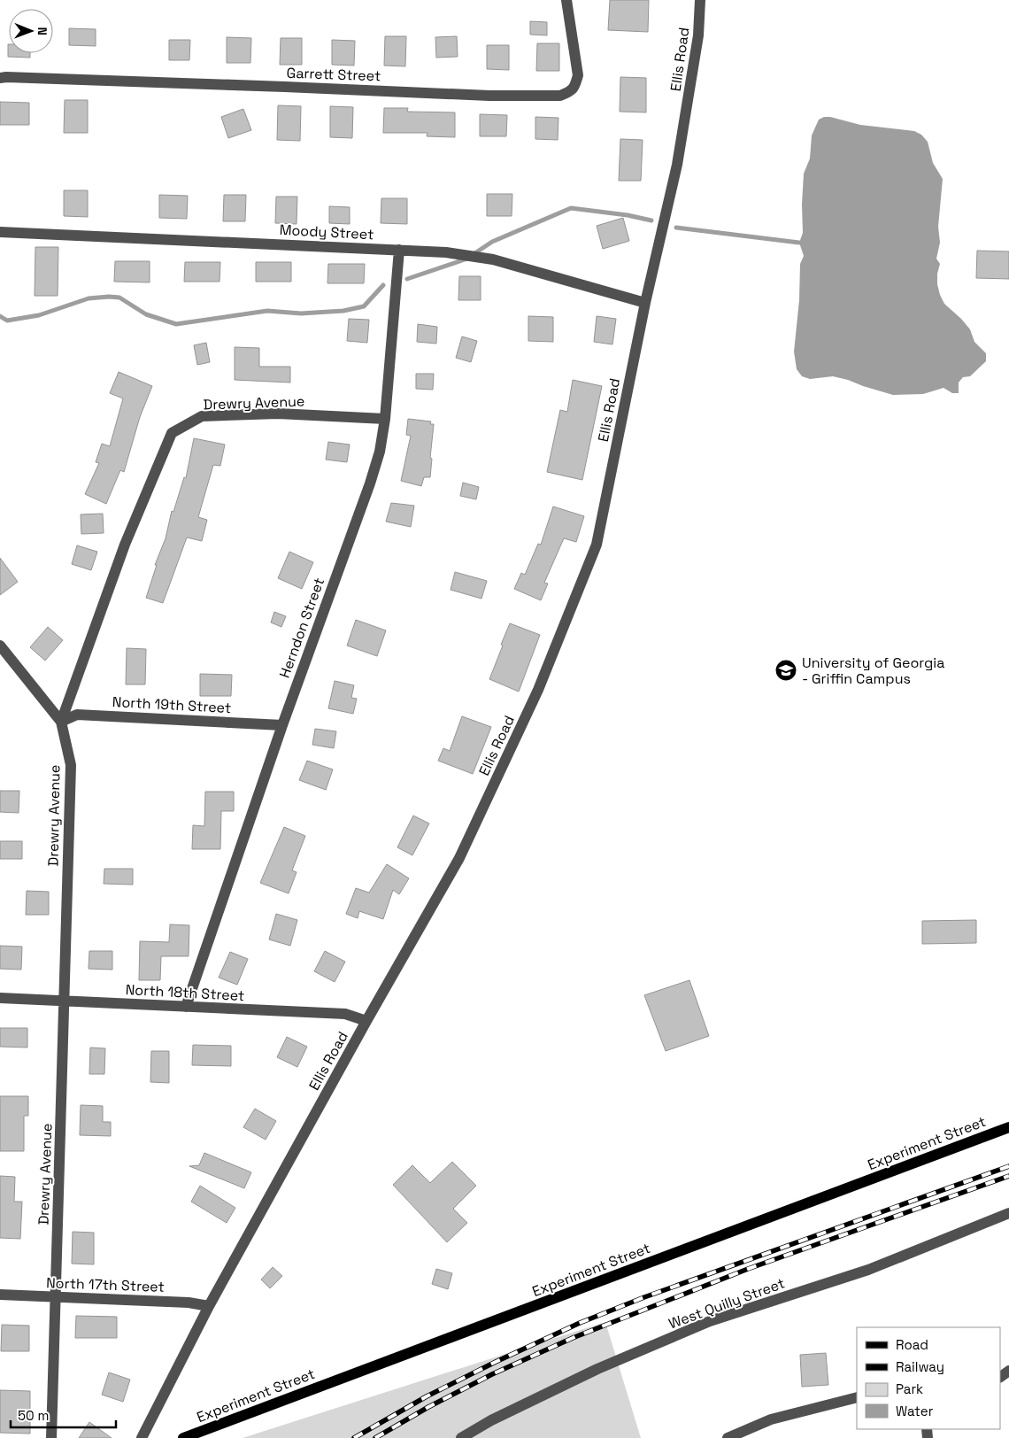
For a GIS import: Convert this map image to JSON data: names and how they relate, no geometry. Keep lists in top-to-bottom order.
{
  "streets": {
    "main road": ["Experiment Street"],
    "street": [
      "Ellis Road",
      "Garrett Street",
      "Moody Street",
      "Drewry Avenue",
      "Herndon Street",
      "North 19th Street",
      "North 18th Street",
      "North 17th Street",
      "West Quilly Street"
    ]
  },
  "crossings": [
    ["Ellis Road", "Moody Street"],
    ["Ellis Road", "North 18th Street"],
    ["Ellis Road", "North 17th Street"],
    ["Moody Street", "Herndon Street"],
    ["Drewry Avenue", "Herndon Street"],
    ["Drewry Avenue", "North 19th Street"],
    ["Drewry Avenue", "North 18th Street"],
    ["Drewry Avenue", "North 17th Street"],
    ["Herndon Street", "North 19th Street"],
    ["Herndon Street", "North 18th Street"]
  ],
  "places": {
    "school or university": ["University of Georgia - Griffin Campus"]
  },
  "legend": [
    "Road",
    "Railway",
    "Park",
    "Water"
  ],
  "scale_bar": "50 m",
  "north": "right"
}
